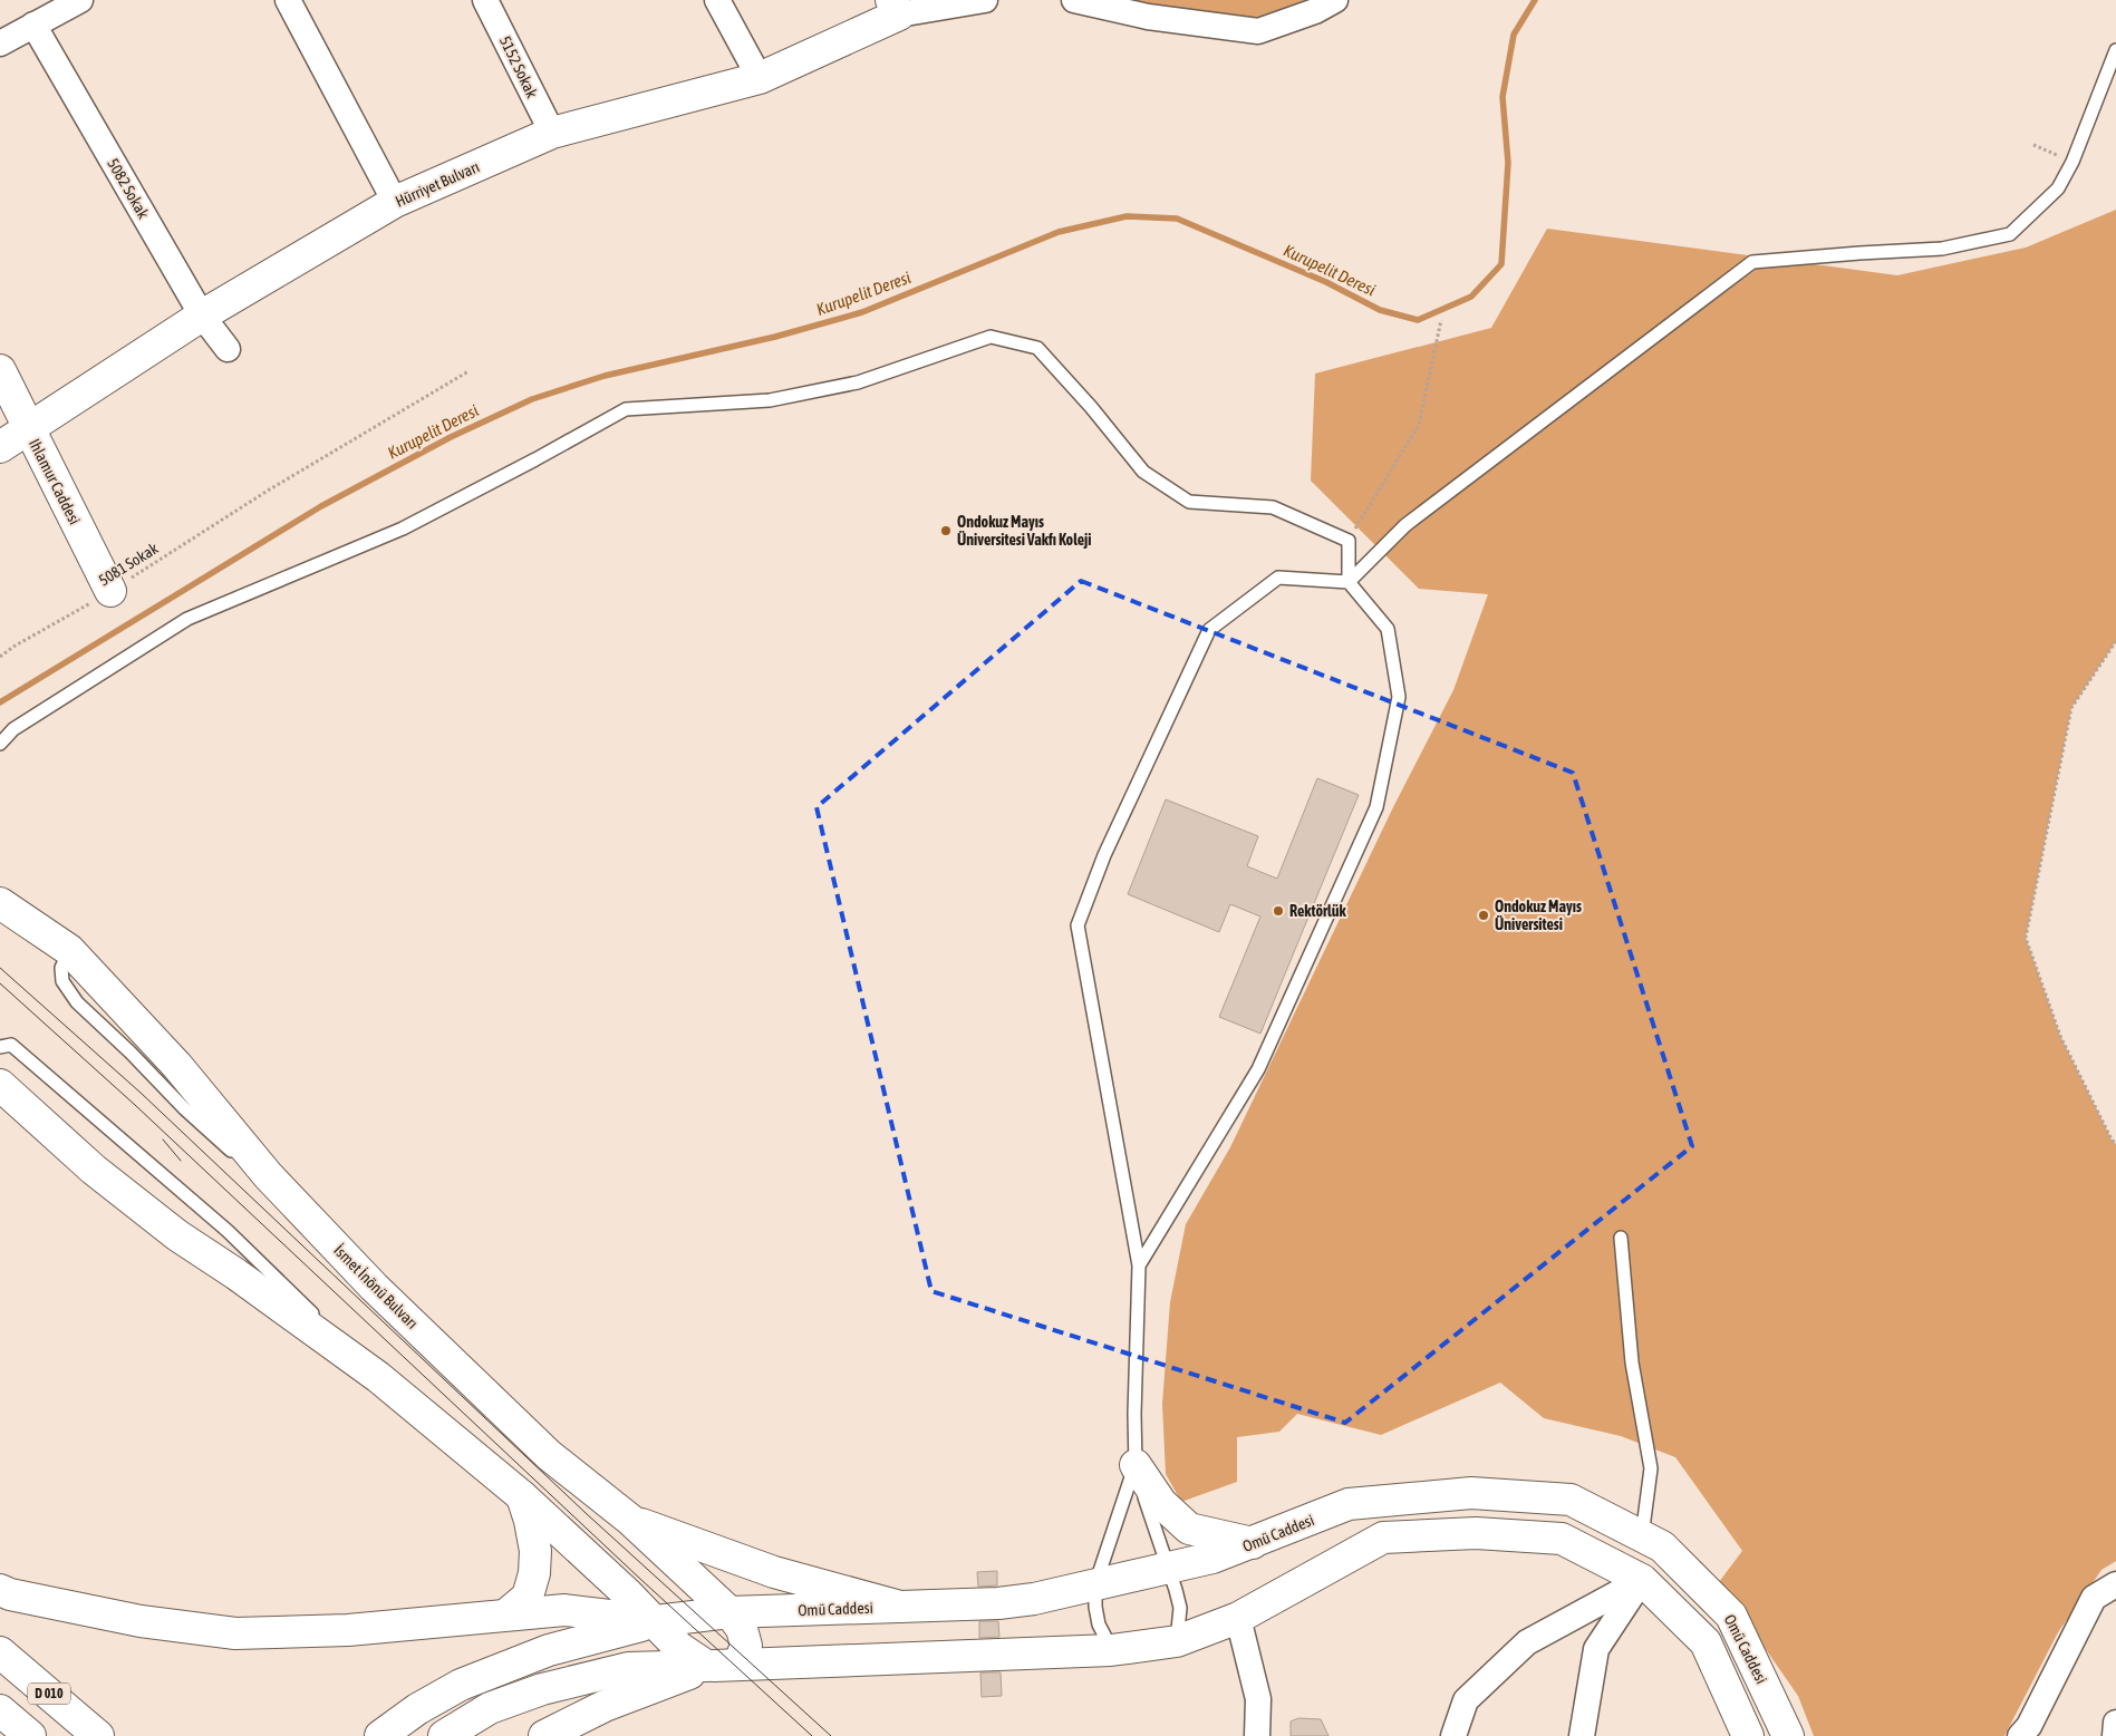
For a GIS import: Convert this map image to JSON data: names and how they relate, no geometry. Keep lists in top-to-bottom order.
{
  "streets": {
    "main road": [
      "Hürriyet Bulvarı",
      "Ihlamur Caddesi",
      "İsmet İnönü Bulvarı",
      "Omü Caddesi",
      "D 010"
    ],
    "street": ["5152 Sokak", "5082 Sokak"],
    "path": ["5081 Sokak"]
  },
  "crossings": [
    ["5152 Sokak", "Hürriyet Bulvarı"],
    ["Hürriyet Bulvarı", "5082 Sokak"],
    ["Hürriyet Bulvarı", "Ihlamur Caddesi"],
    ["Ihlamur Caddesi", "5081 Sokak"],
    ["İsmet İnönü Bulvarı", "Omü Caddesi"]
  ],
  "water": ["Kurupelit Deresi"],
  "places": ["Ondokuz Mayıs Üniversitesi Vakfı Koleji", "Rektörlük", "Ondokuz Mayıs Üniversitesi"]
}
